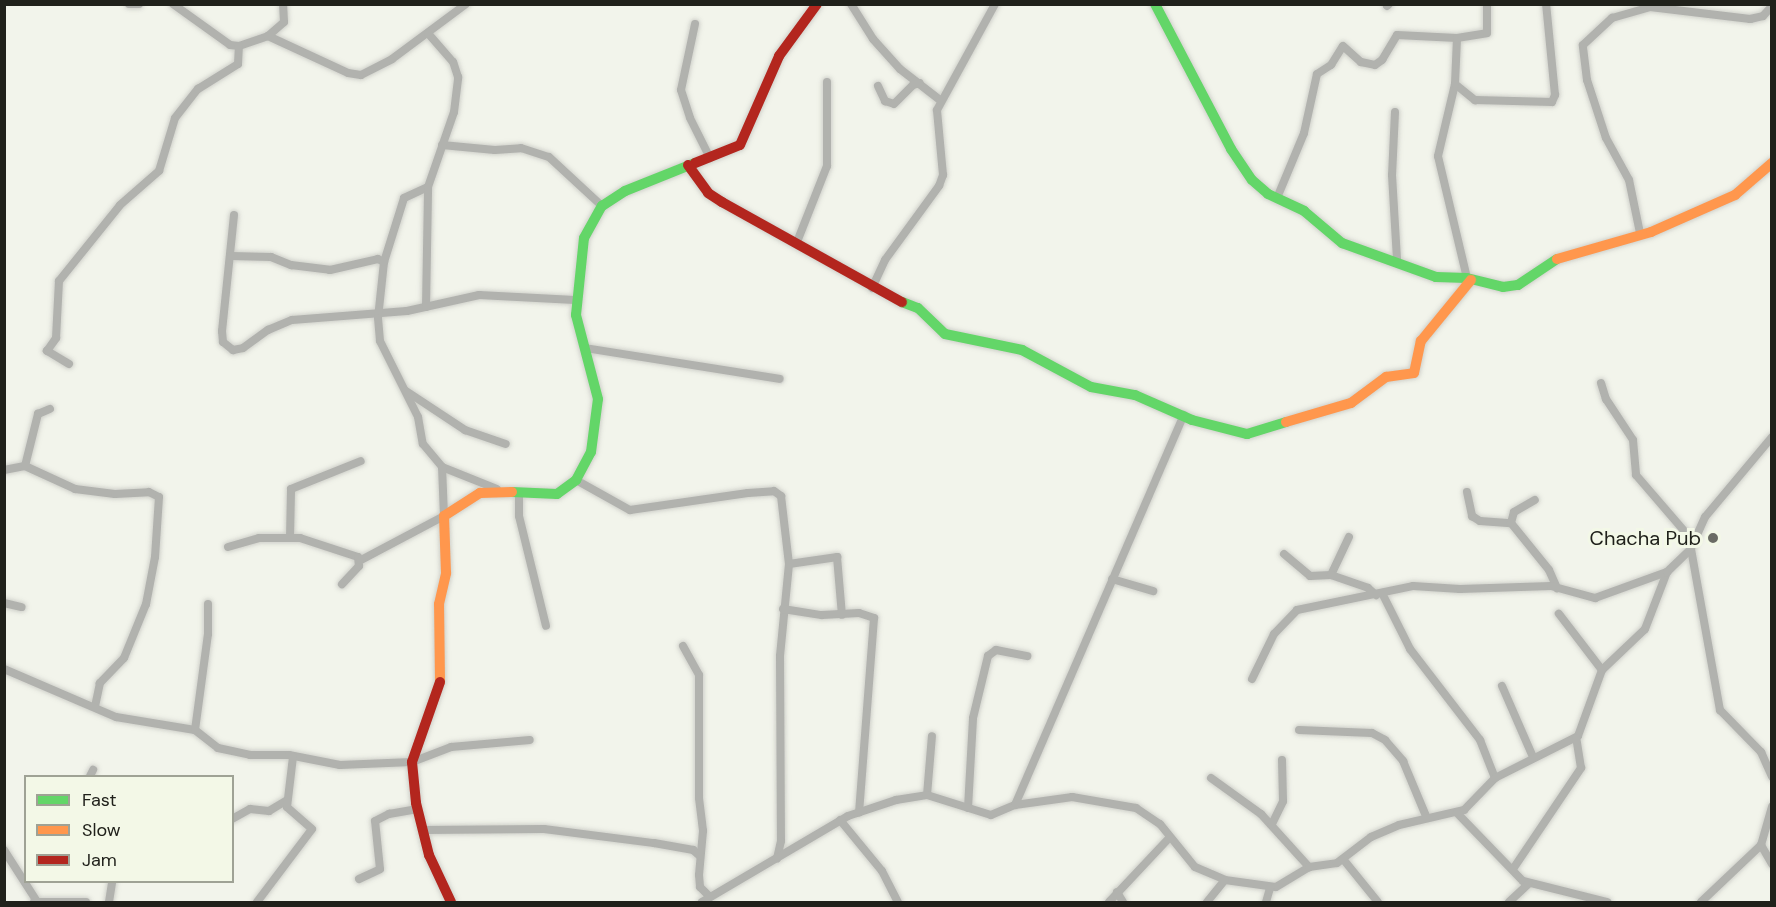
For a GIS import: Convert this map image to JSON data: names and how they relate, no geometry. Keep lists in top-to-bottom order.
{
  "places": ["Chacha Pub"],
  "legend": ["Fast", "Slow", "Jam"]
}
